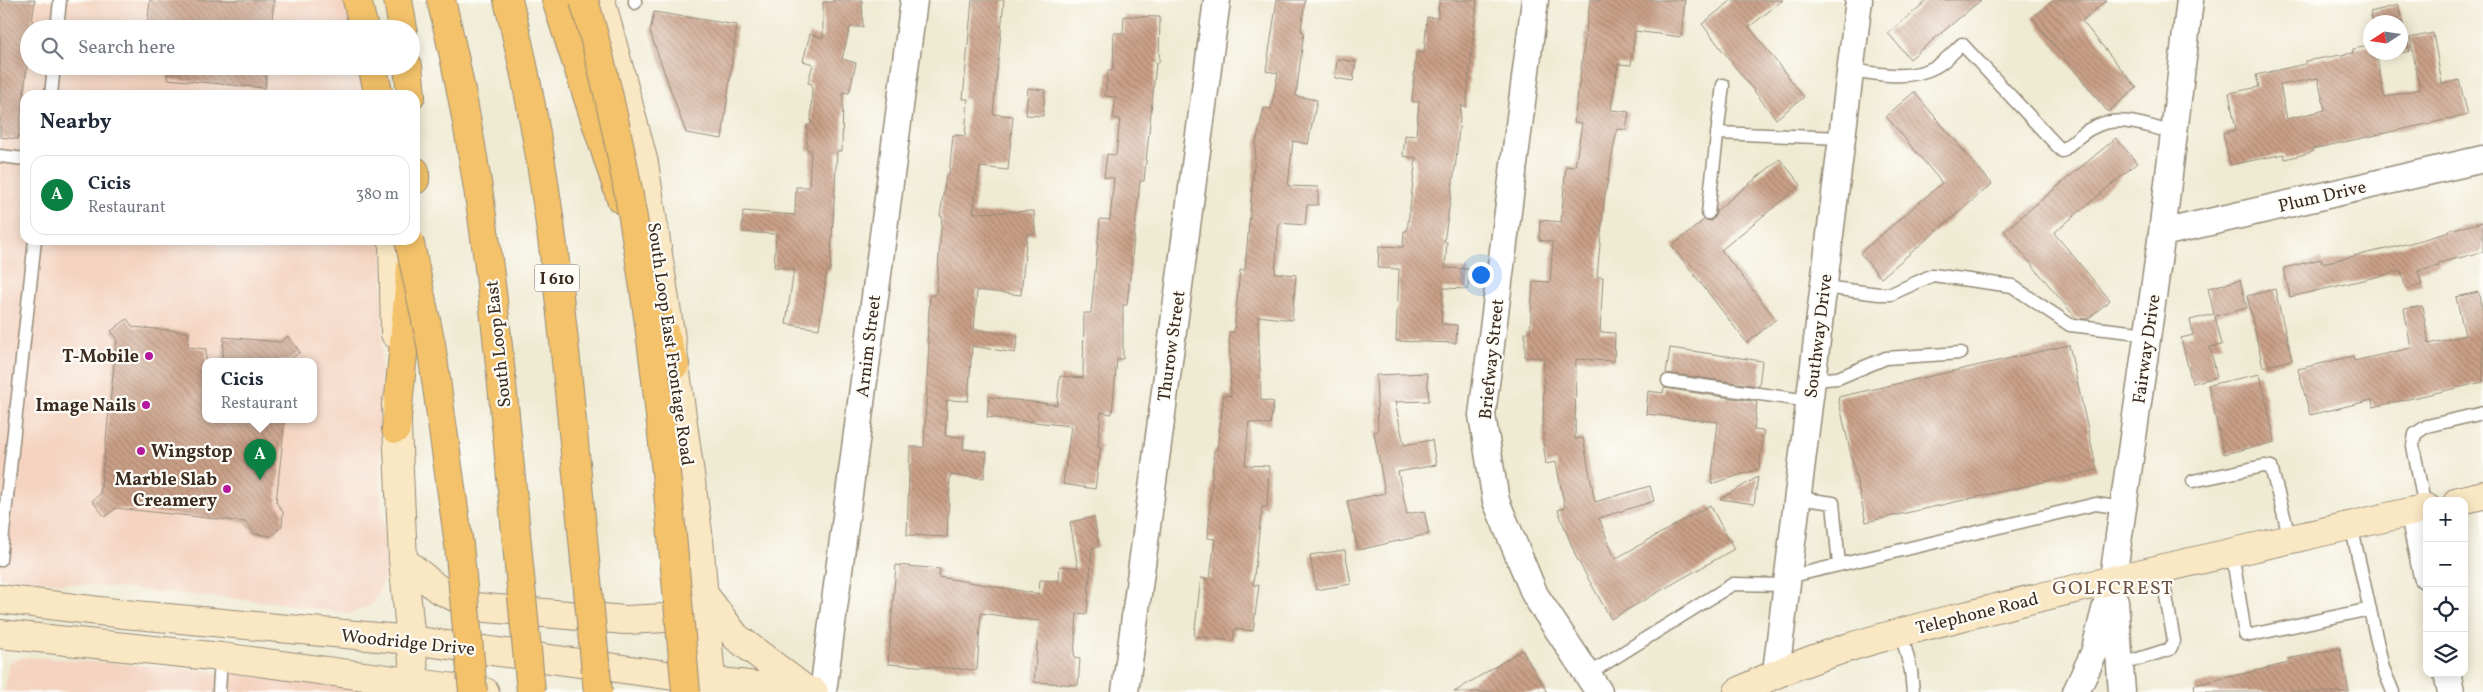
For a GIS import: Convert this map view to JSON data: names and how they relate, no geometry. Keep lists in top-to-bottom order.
{
  "streets": {
    "highway": ["I 610", "South Loop East"],
    "main road": ["South Loop East Frontage Road", "Telephone Road", "Woodridge Drive"],
    "street": [
      "Plum Drive",
      "Southway Drive",
      "Arnim Street",
      "Thurow Street",
      "Fairway Drive",
      "Briefway Street"
    ]
  },
  "crossings": [
    ["Plum Drive", "Fairway Drive"],
    ["Southway Drive", "Telephone Road"],
    ["South Loop East Frontage Road", "Woodridge Drive"],
    ["Arnim Street", "Woodridge Drive"],
    ["Fairway Drive", "Telephone Road"]
  ],
  "districts": ["GOLFCREST"],
  "places": [
    "T-Mobile",
    "Image Nails",
    "Wingstop",
    "Marble Slab Creamery"
  ],
  "north": "left",
  "page": {
    "search": "Search here",
    "heading": "Nearby",
    "list": [
      {
        "mark": "A",
        "name": "Cicis",
        "note": "Restaurant",
        "value": "380 m"
      }
    ],
    "popup": ["Cicis", "Restaurant"],
    "pins": "A",
    "map_buttons": ["+", "−"]
  }
}
